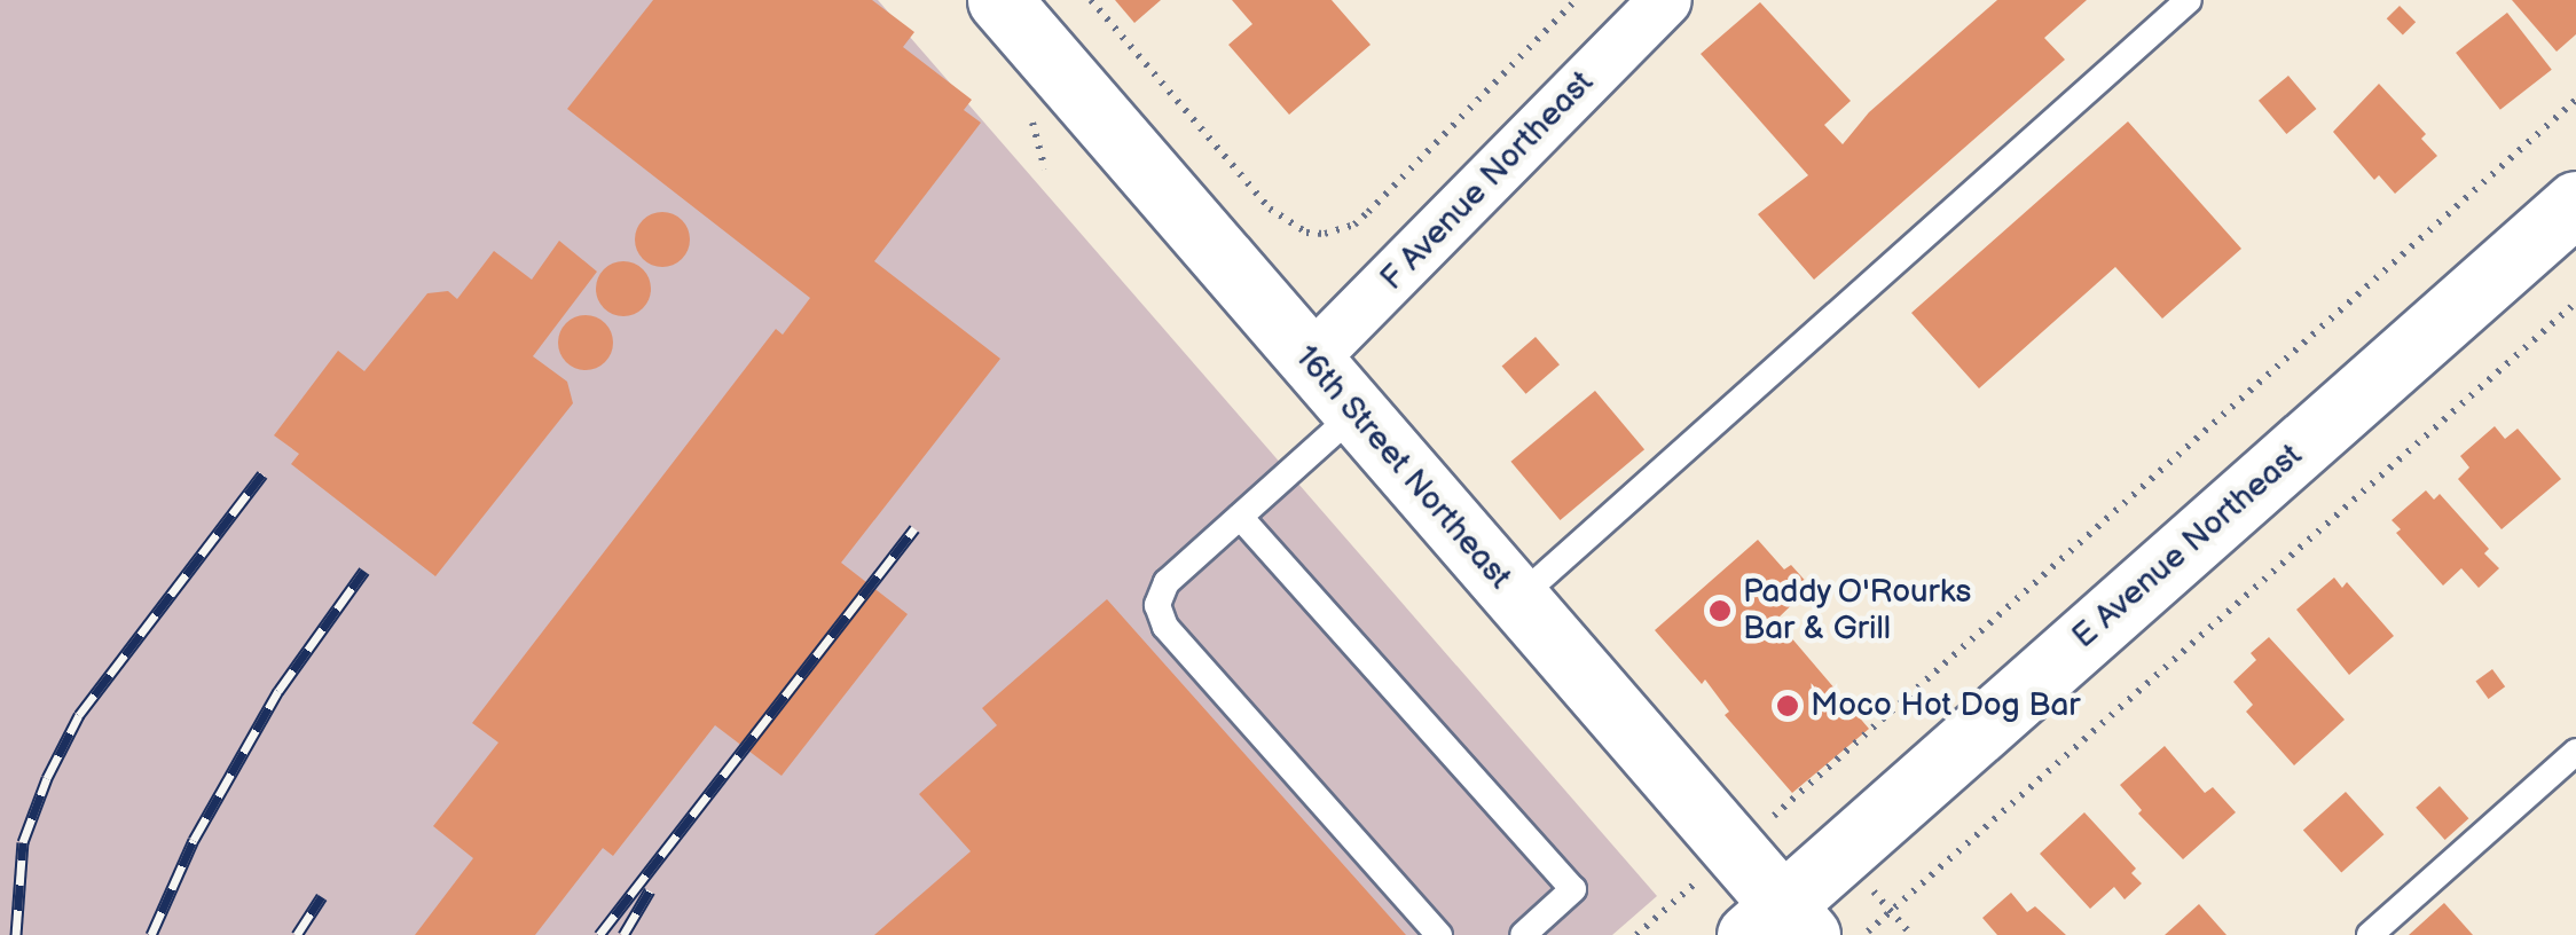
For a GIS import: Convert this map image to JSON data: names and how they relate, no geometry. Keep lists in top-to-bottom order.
{
  "streets": {
    "street": ["F Avenue Northeast", "16th Street Northeast", "E Avenue Northeast"]
  },
  "crossings": [
    ["F Avenue Northeast", "16th Street Northeast"],
    ["16th Street Northeast", "E Avenue Northeast"]
  ],
  "places": ["Paddy O'Rourks Bar & Grill", "Moco Hot Dog Bar"]
}
